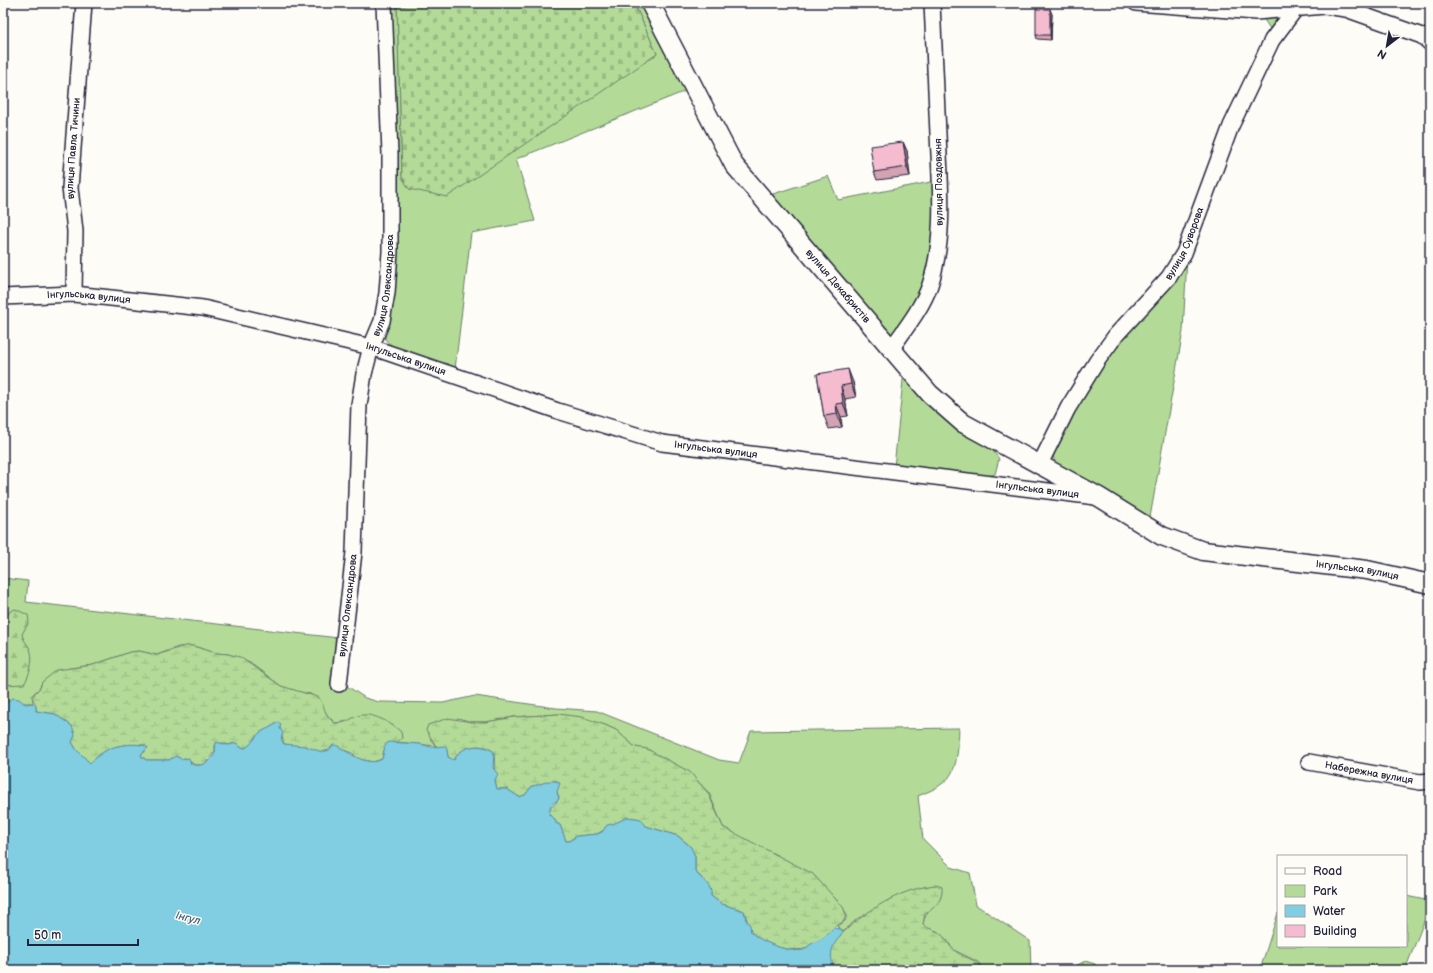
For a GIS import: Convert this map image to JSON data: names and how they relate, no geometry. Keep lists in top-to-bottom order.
{
  "streets": {
    "street": [
      "вулиця Павла Тичини",
      "вулиця Поздовжня",
      "вулиця Суворова",
      "вулиця Олександрова",
      "вулиця Декабристів",
      "Інгульська вулиця",
      "Набережна вулиця"
    ]
  },
  "crossings": [
    ["вулиця Павла Тичини", "Інгульська вулиця"],
    ["вулиця Поздовжня", "вулиця Декабристів"],
    ["вулиця Суворова", "вулиця Декабристів"],
    ["вулиця Олександрова", "Інгульська вулиця"],
    ["вулиця Декабристів", "Інгульська вулиця"]
  ],
  "water": ["Інгул"],
  "legend": [
    "Road",
    "Park",
    "Water",
    "Building"
  ],
  "scale_bar": "50 m",
  "north": "bottom left"
}
